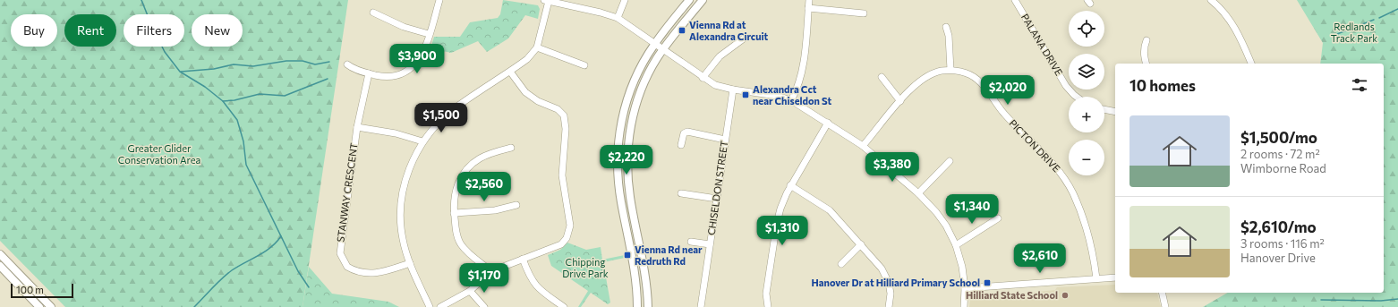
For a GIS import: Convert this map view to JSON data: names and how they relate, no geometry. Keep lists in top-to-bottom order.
{
  "streets": {
    "street": [
      "PALANA DRIVE",
      "PICTON DRIVE",
      "CHISELDON STREET",
      "STANWAY CRESCENT"
    ]
  },
  "parks": ["Redlands Track Park", "Greater Glider Conservation Area", "Chipping Drive Park"],
  "places": {
    "transit": [
      "Vienna Rd at Alexandra Circuit",
      "Alexandra Cct near Chiseldon St",
      "Vienna Rd near Redruth Rd",
      "Hanover Dr at Hilliard Primary School"
    ],
    "other": ["Hilliard State School"]
  },
  "scale_bar": "100 m",
  "page": {
    "map_buttons": ["+", "−"],
    "chip": [
      "Buy",
      "Rent",
      "Filters",
      "New"
    ],
    "price": [
      "$3,900",
      "$2,020",
      "$1,500",
      "$2,220",
      "$3,380",
      "$2,560",
      "$1,340",
      "$1,310",
      "$2,610",
      "$1,170"
    ],
    "heading": "10 homes",
    "list": [
      {
        "name": "$1,500/mo",
        "note": "2 rooms · 72 m² · Wimborne Road"
      },
      {
        "name": "$2,610/mo",
        "note": "3 rooms · 116 m² · Hanover Drive"
      }
    ],
    "scale": "100 m"
  }
}
